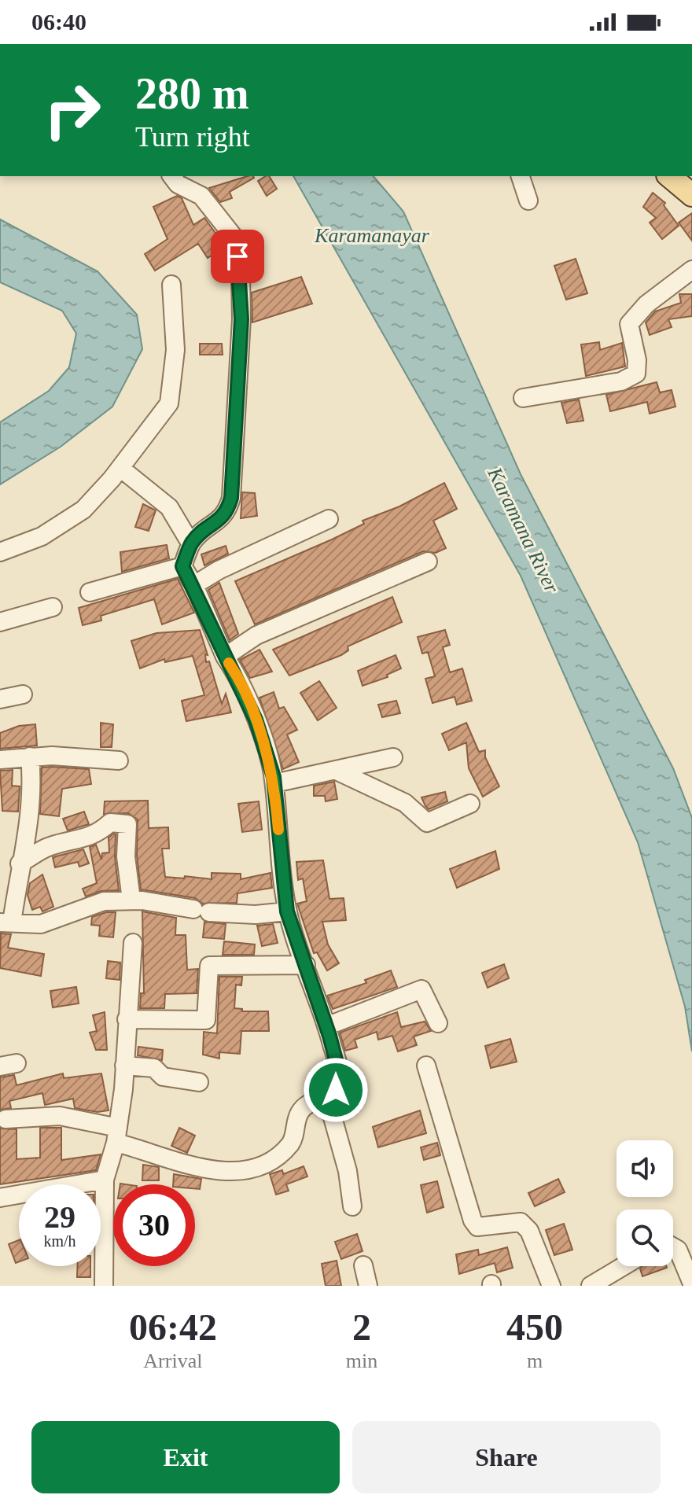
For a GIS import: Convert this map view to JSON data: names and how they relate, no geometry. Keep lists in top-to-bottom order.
{
  "water": ["Karamanayar", "Karamana River"],
  "page": {
    "status": "06:40",
    "turn": ["280 m", "Turn right"],
    "speed": "29 km/h",
    "limit": "30",
    "eta": [
      "06:42",
      "Arrival",
      "2",
      "min",
      "450",
      "m"
    ],
    "buttons": ["Exit", "Share"]
  }
}
